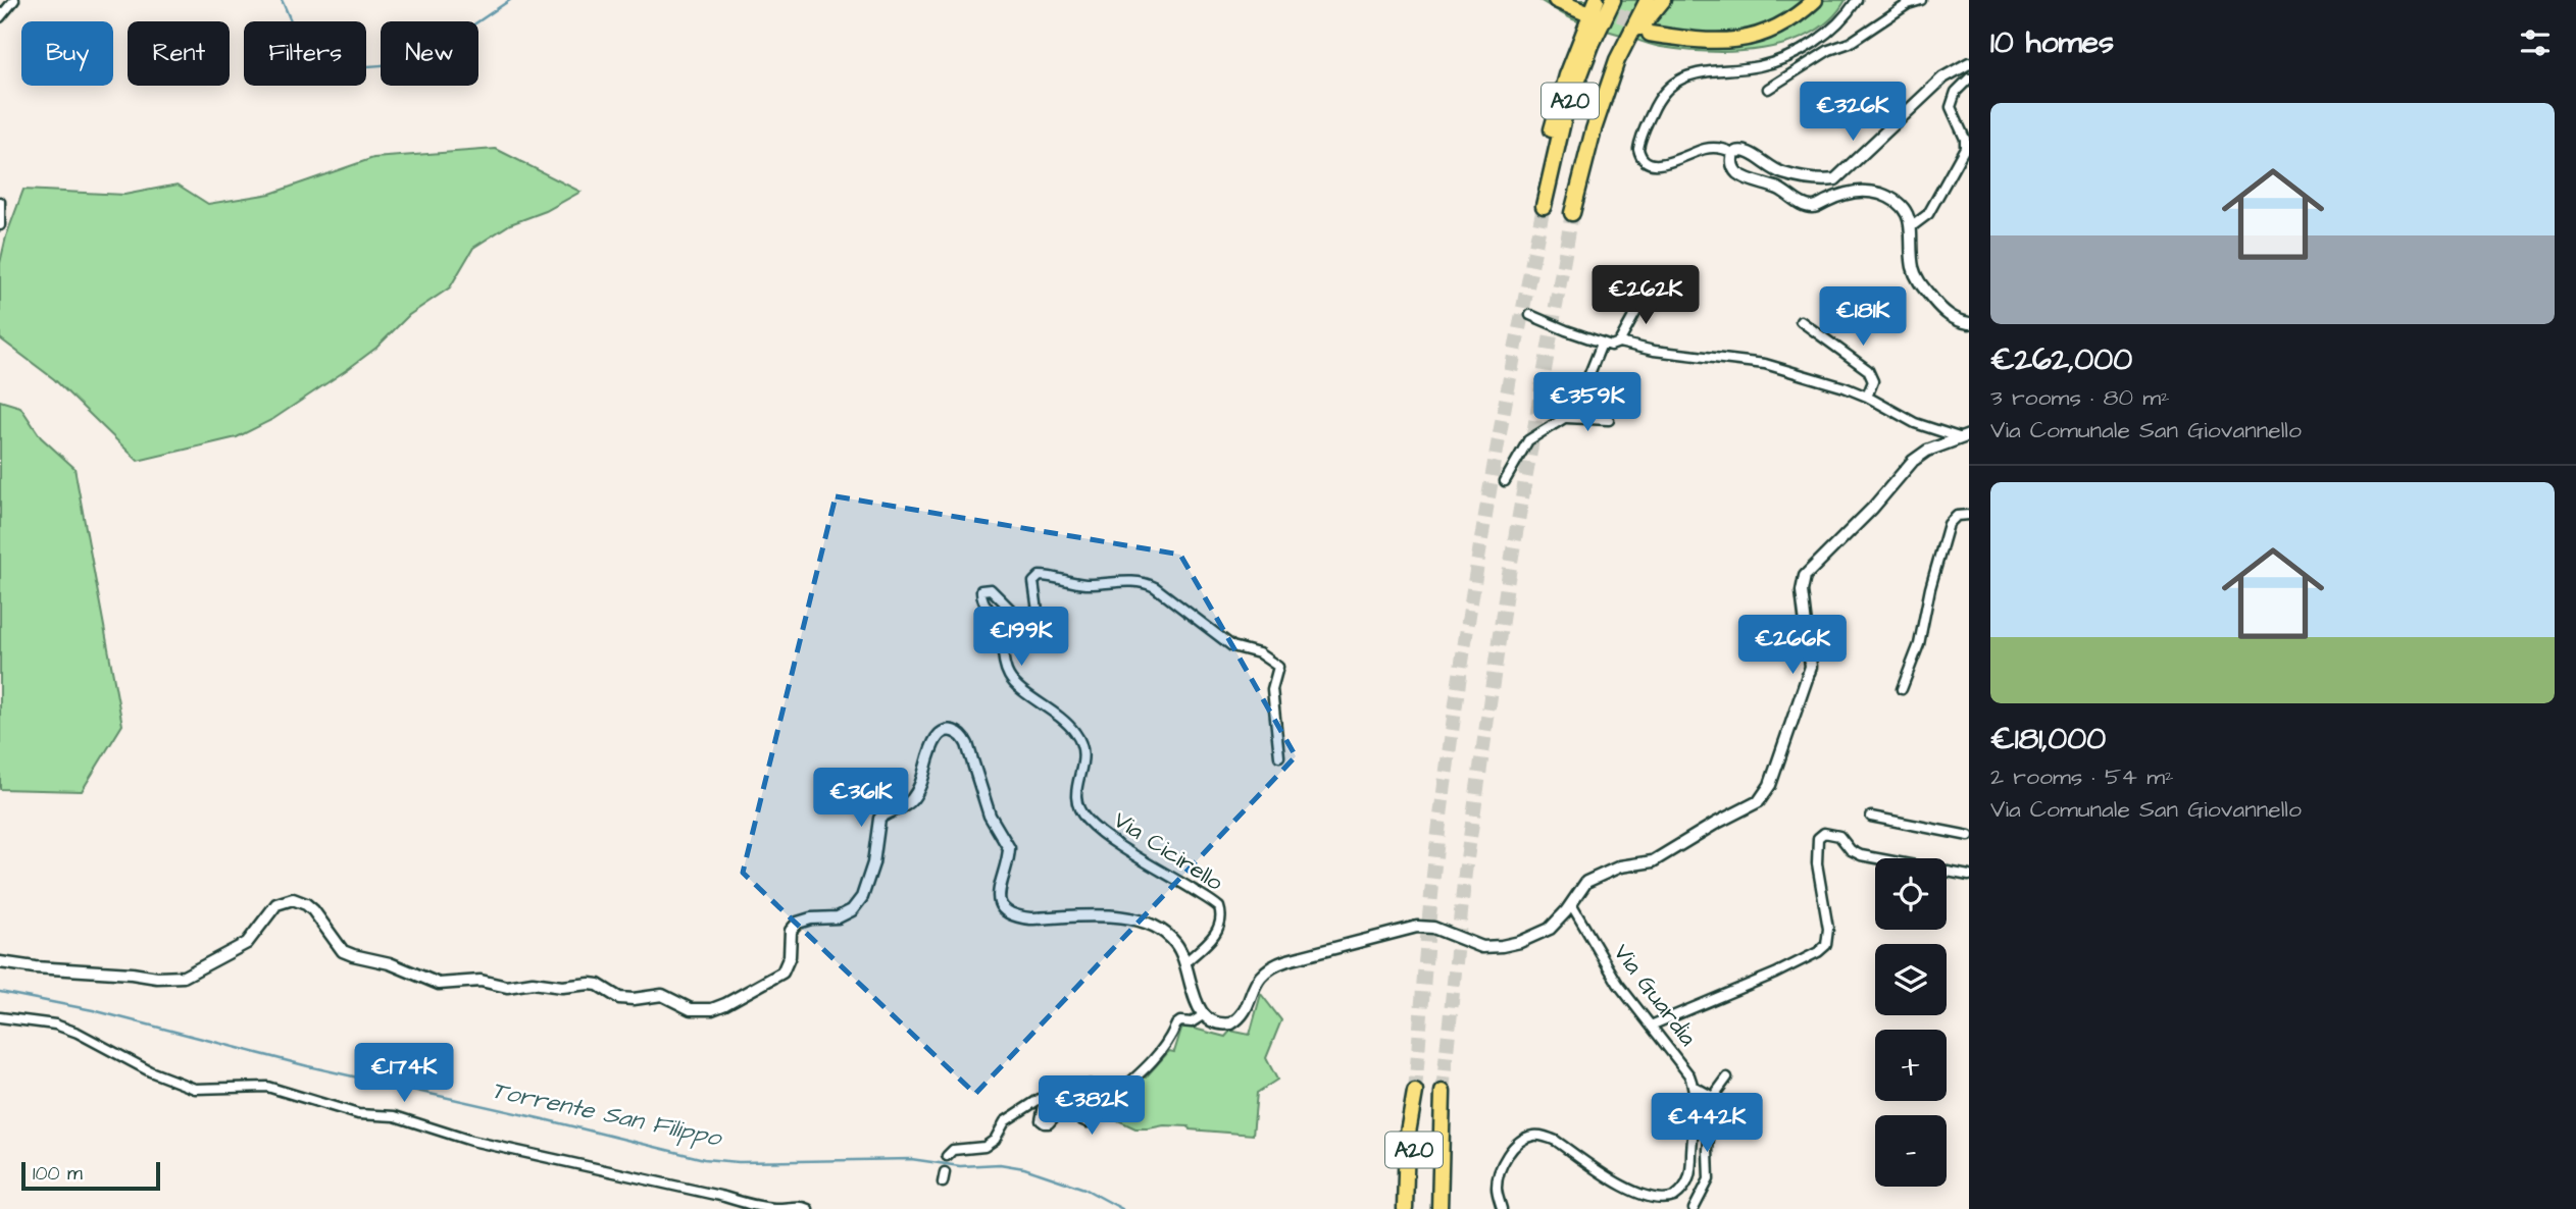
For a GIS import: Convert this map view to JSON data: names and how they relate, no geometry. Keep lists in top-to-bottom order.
{
  "streets": {
    "highway": ["A20"],
    "street": ["Via Cicirello", "Via Guardia"]
  },
  "water": ["Torrente San Filippo"],
  "scale_bar": "100 m",
  "page": {
    "heading": "10 homes",
    "chip": [
      "Buy",
      "Rent",
      "Filters",
      "New"
    ],
    "price": [
      "€326K",
      "€262K",
      "€181K",
      "€359K",
      "€199K",
      "€266K",
      "€361K",
      "€174K",
      "€382K",
      "€442K"
    ],
    "list": [
      {
        "name": "€262,000",
        "note": "3 rooms · 80 m² · Via Comunale San Giovannello"
      },
      {
        "name": "€181,000",
        "note": "2 rooms · 54 m² · Via Comunale San Giovannello"
      }
    ],
    "map_buttons": ["+", "−"],
    "scale": "100 m"
  }
}
